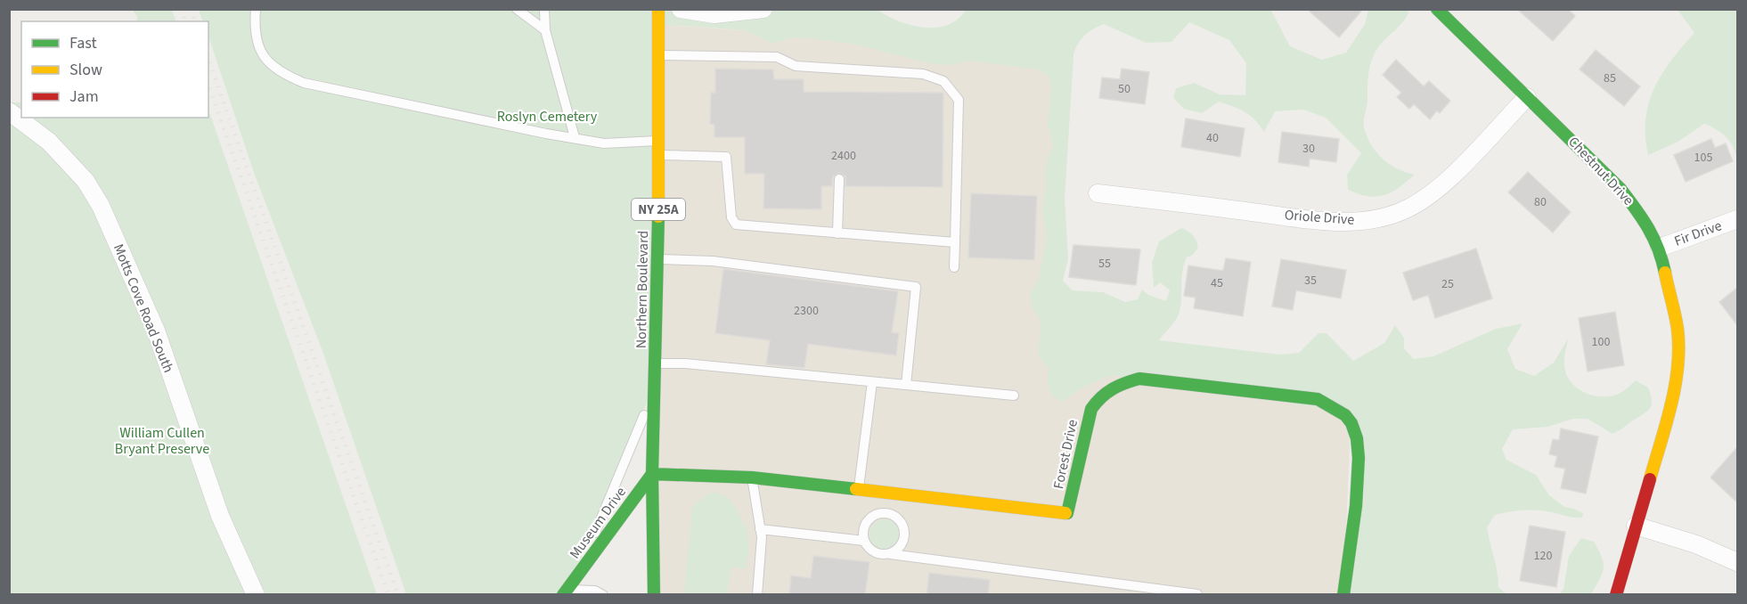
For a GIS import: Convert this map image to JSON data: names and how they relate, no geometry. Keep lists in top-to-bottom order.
{
  "streets": {
    "street": [
      "Chestnut Drive",
      "NY 25A",
      "Oriole Drive",
      "Fir Drive",
      "Northern Boulevard",
      "Motts Cove Road South",
      "Forest Drive",
      "Museum Drive"
    ]
  },
  "crossings": [
    ["Chestnut Drive", "Oriole Drive"],
    ["Chestnut Drive", "Fir Drive"],
    ["Northern Boulevard", "Forest Drive"],
    ["Northern Boulevard", "Museum Drive"],
    ["Forest Drive", "Museum Drive"]
  ],
  "parks": ["Roslyn Cemetery", "William Cullen Bryant Preserve"],
  "house_numbers": [
    "85",
    "50",
    "40",
    "30",
    "2400",
    "105",
    "80",
    "55",
    "35",
    "45",
    "25",
    "2300",
    "100",
    "120"
  ],
  "legend": ["Fast", "Slow", "Jam"]
}
